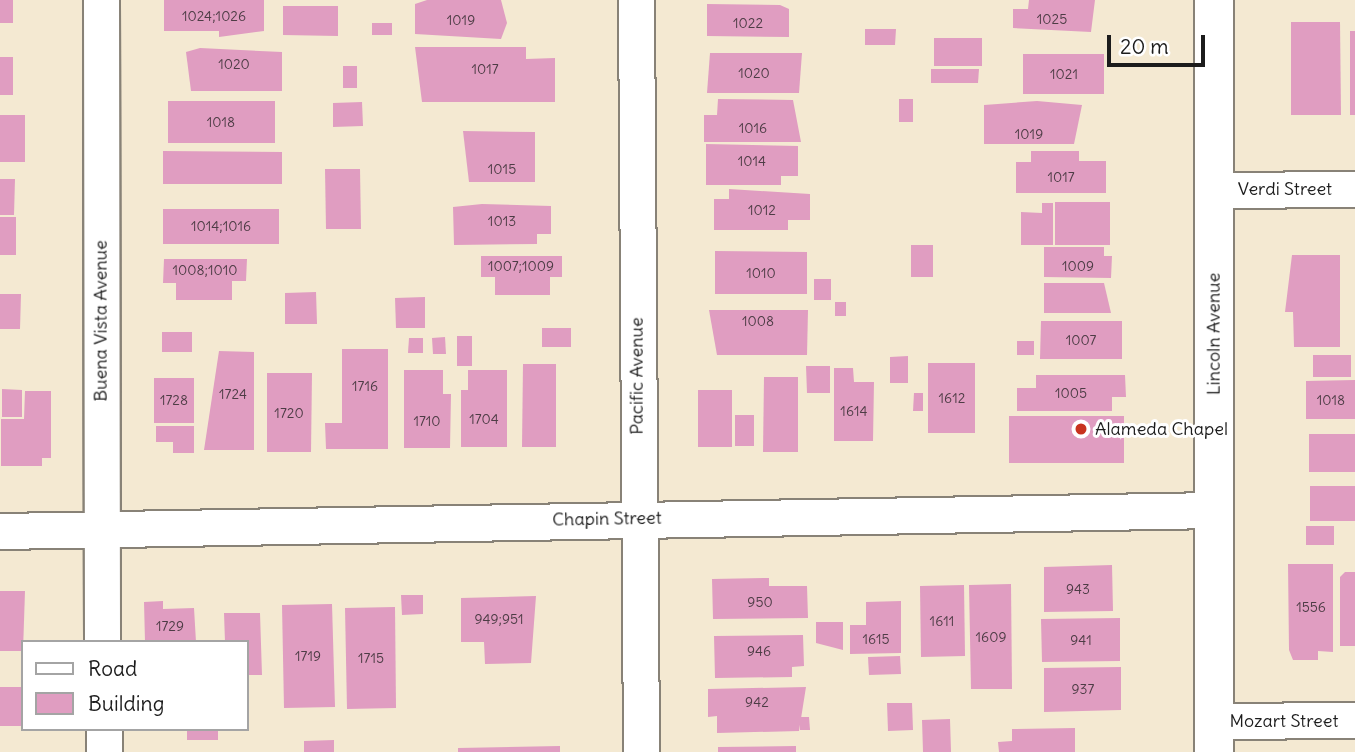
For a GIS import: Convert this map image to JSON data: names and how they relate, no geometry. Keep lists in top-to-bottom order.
{
  "streets": {
    "main road": ["Lincoln Avenue"],
    "street": [
      "Verdi Street",
      "Buena Vista Avenue",
      "Pacific Avenue",
      "Chapin Street",
      "Mozart Street"
    ]
  },
  "crossings": [
    ["Verdi Street", "Lincoln Avenue"],
    ["Buena Vista Avenue", "Chapin Street"],
    ["Lincoln Avenue", "Chapin Street"],
    ["Lincoln Avenue", "Mozart Street"],
    ["Pacific Avenue", "Chapin Street"]
  ],
  "places": ["Alameda Chapel"],
  "house_numbers": [
    "1024;1026",
    "1025",
    "1019",
    "1022",
    "1020",
    "1017",
    "1020",
    "1021",
    "1018",
    "1016",
    "1019",
    "1014",
    "1015",
    "1017",
    "1012",
    "1013",
    "1014;1016",
    "1007;1009",
    "1009",
    "1008;1010",
    "1010",
    "1008",
    "1007",
    "1716",
    "1005",
    "1724",
    "1612",
    "1728",
    "1018",
    "1614",
    "1720",
    "1704",
    "1710",
    "943",
    "950",
    "1556",
    "949;951",
    "1611",
    "1729",
    "1609",
    "1615",
    "941",
    "946",
    "1719",
    "1715",
    "937",
    "942"
  ],
  "legend": ["Road", "Building"],
  "scale_bar": "20 m"
}
